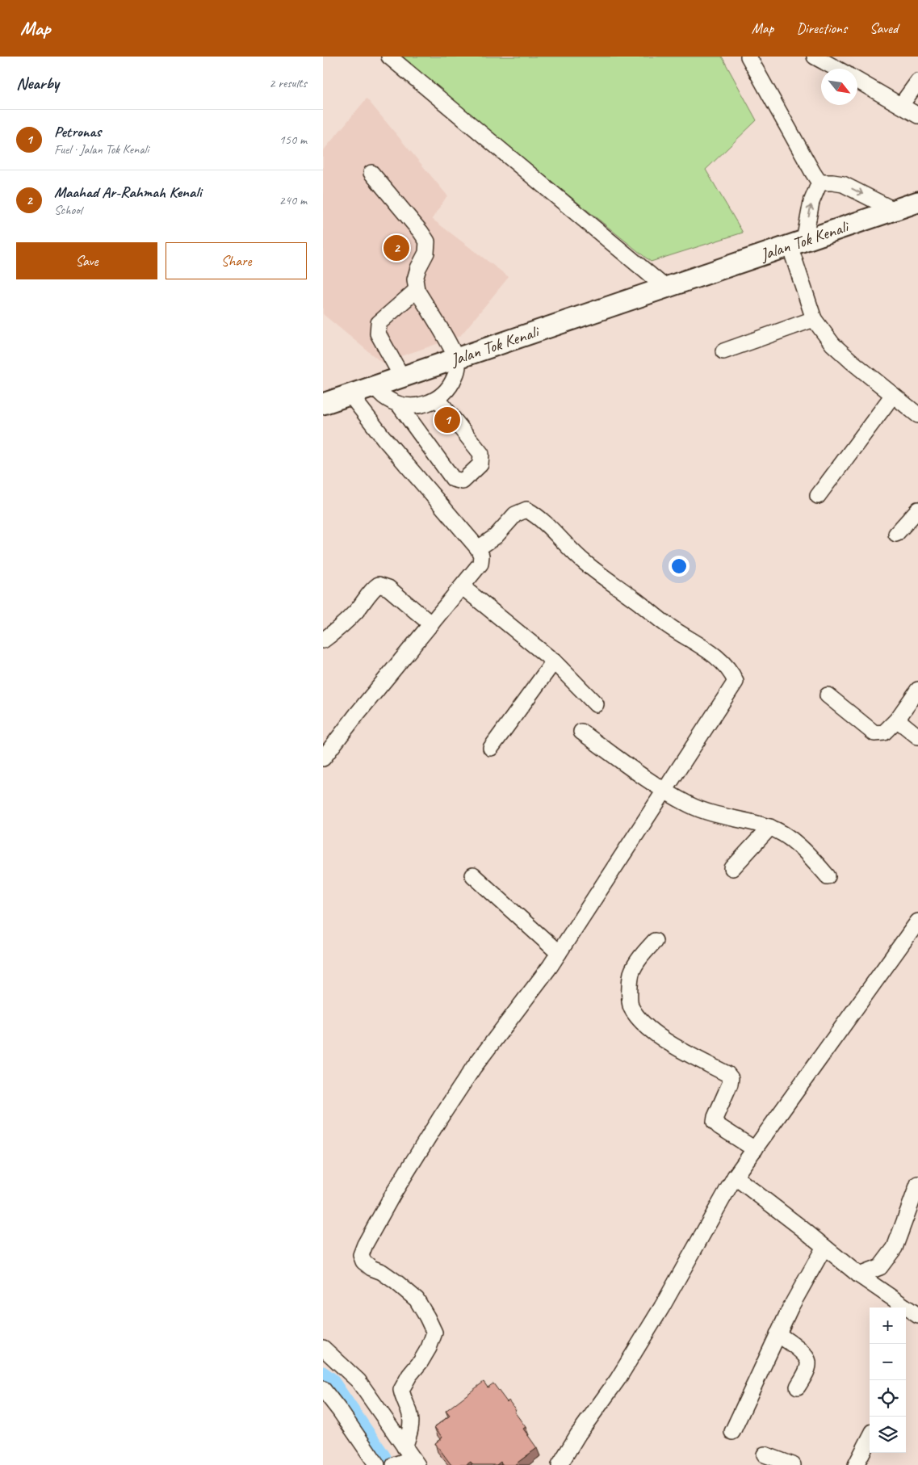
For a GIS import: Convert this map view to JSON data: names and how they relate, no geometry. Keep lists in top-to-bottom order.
{
  "streets": {
    "main road": ["Jalan Tok Kenali"]
  },
  "north": "bottom right",
  "page": {
    "header": "Map",
    "nav": ["Map", "Directions", "Saved"],
    "heading": ["Nearby", "2 results"],
    "list": [
      {
        "mark": "1",
        "name": "Petronas",
        "note": "Fuel · Jalan Tok Kenali",
        "value": "150 m"
      },
      {
        "mark": "2",
        "name": "Maahad Ar-Rahmah Kenali",
        "note": "School",
        "value": "240 m"
      }
    ],
    "buttons": ["Save", "Share"],
    "pins": ["2", "1"],
    "map_buttons": ["+", "−"]
  }
}
